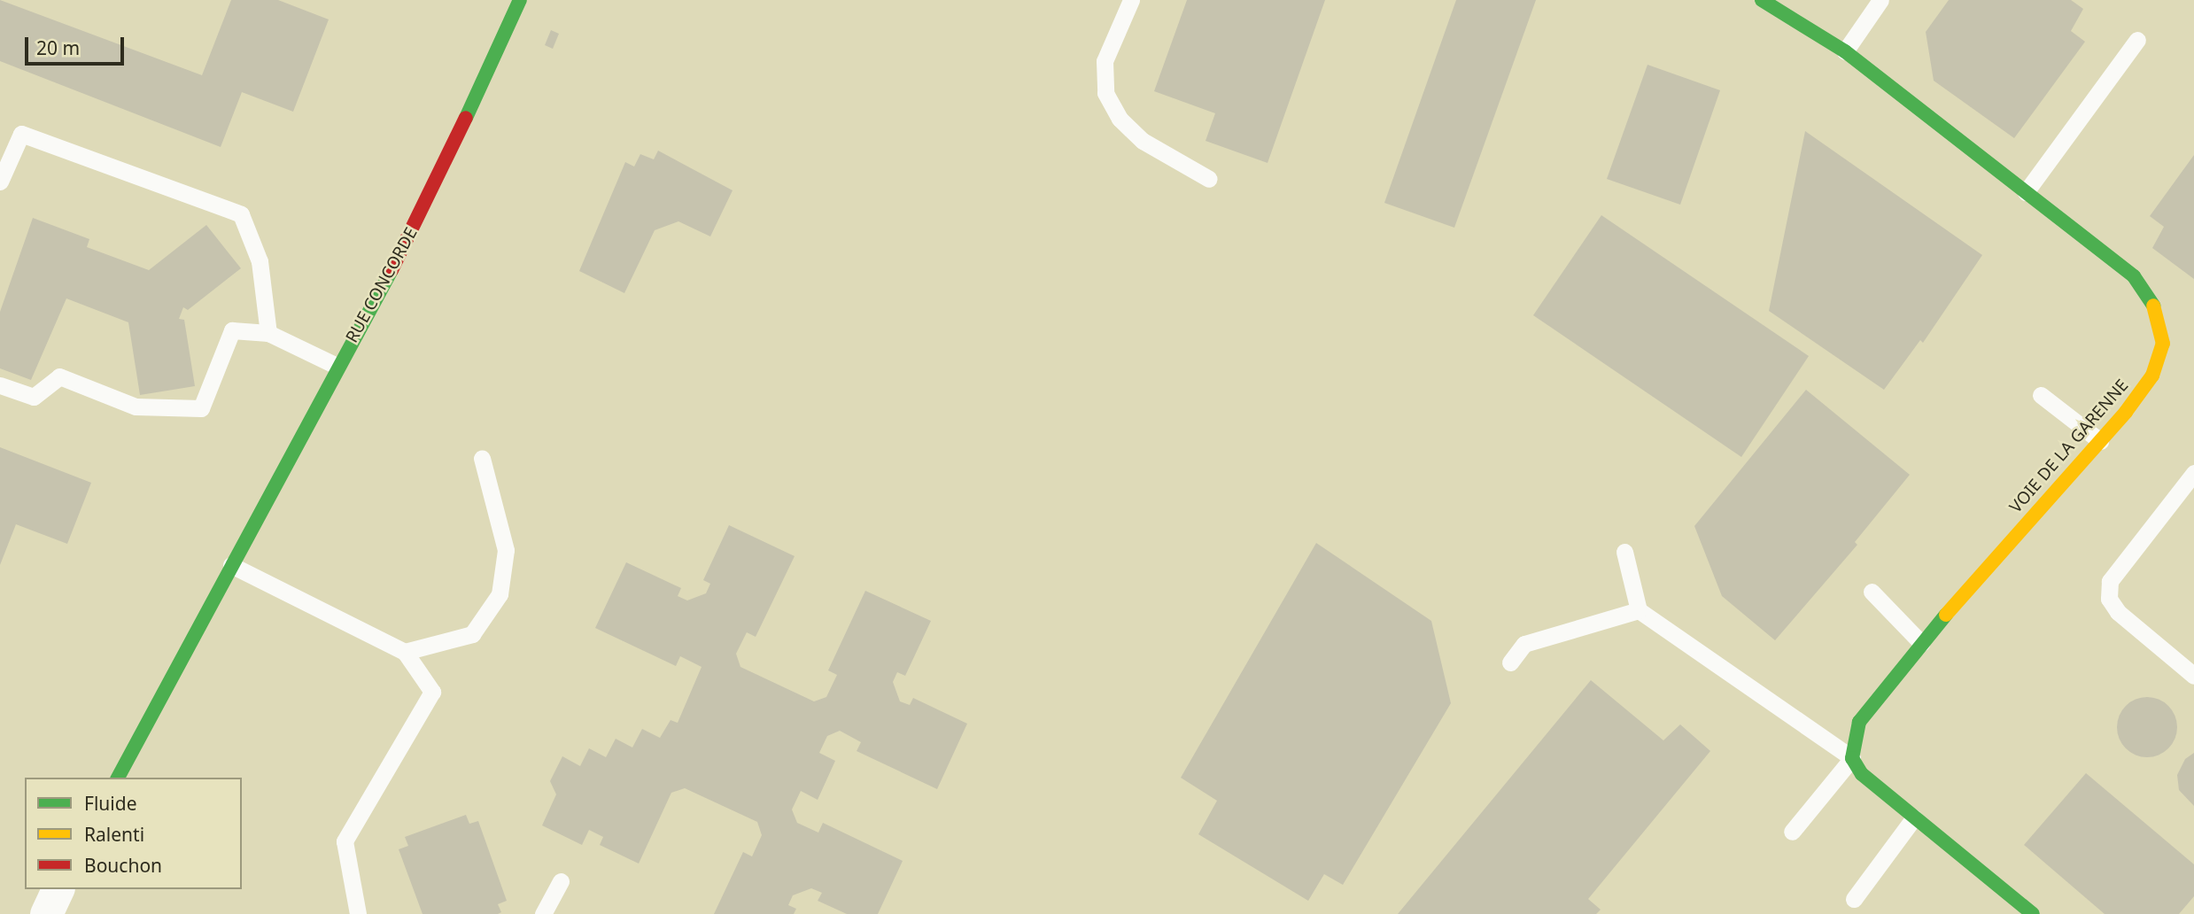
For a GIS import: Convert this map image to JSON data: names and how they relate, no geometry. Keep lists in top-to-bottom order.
{
  "streets": {
    "street": ["RUE CONCORDE", "VOIE DE LA GARENNE"]
  },
  "legend": ["Fluide", "Ralenti", "Bouchon"],
  "scale_bar": "20 m"
}
